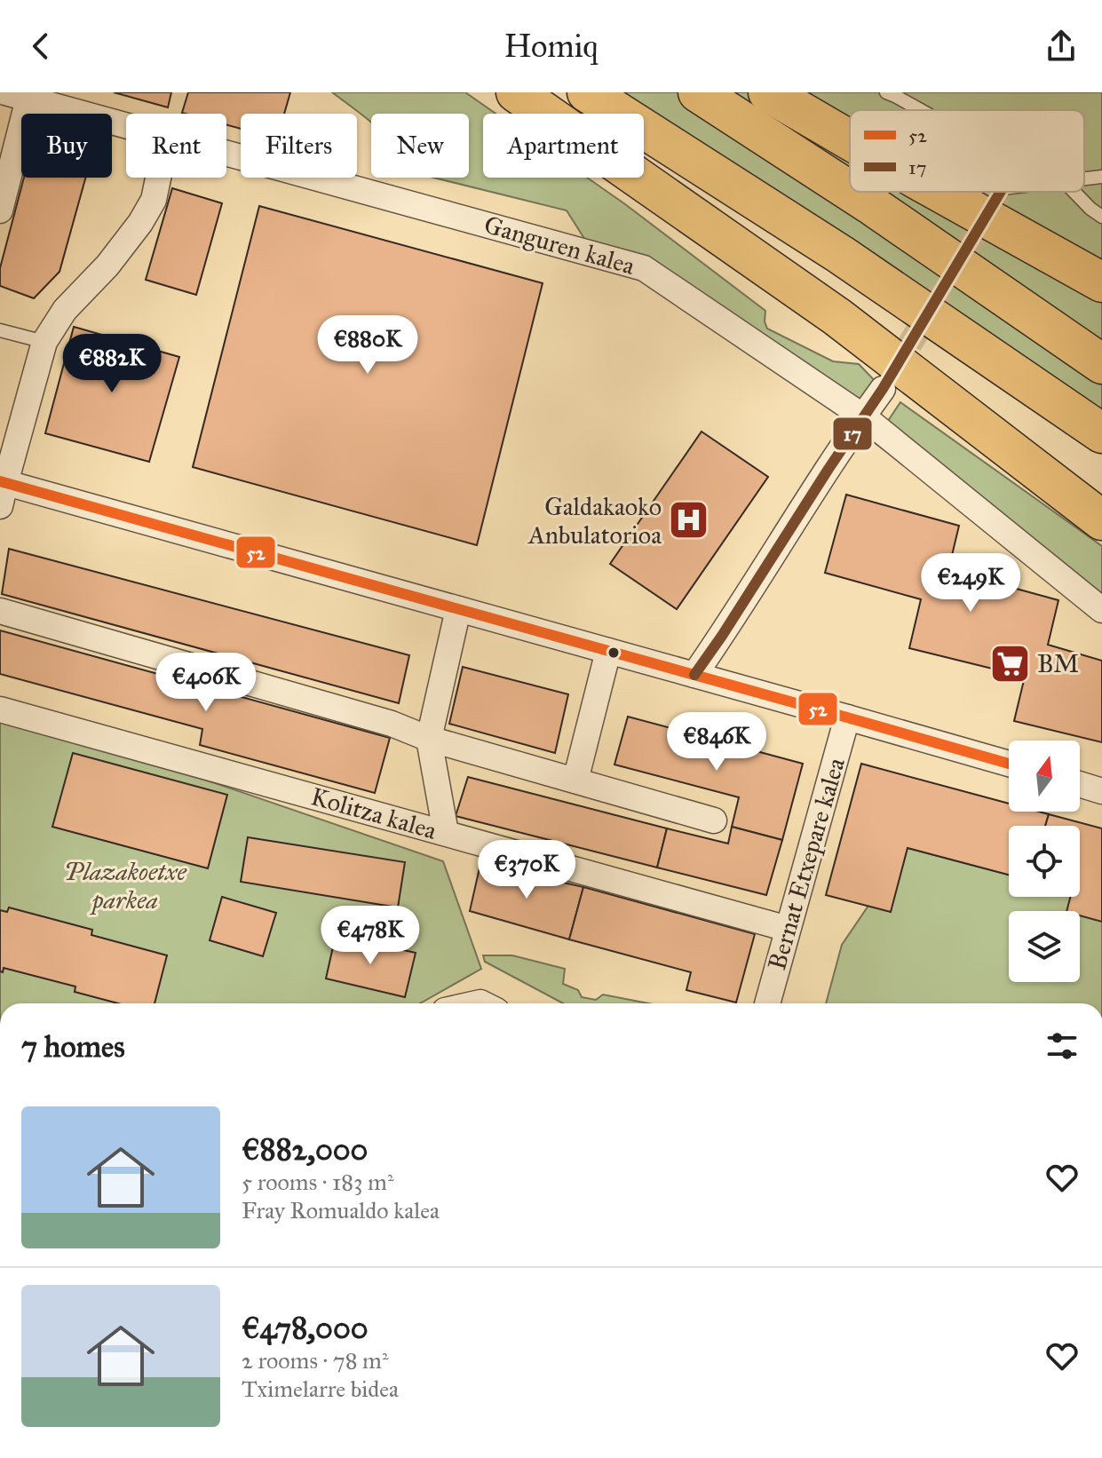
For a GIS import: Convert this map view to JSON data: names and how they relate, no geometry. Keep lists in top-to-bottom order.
{
  "streets": {
    "street": ["Ganguren kalea", "Kolitza kalea", "Bernat Etxepare kalea"]
  },
  "crossings": [
    ["Kolitza kalea", "Bernat Etxepare kalea"]
  ],
  "parks": ["Plazakoetxe parkea"],
  "places": {
    "hospital": ["Galdakaoko Anbulatorioa"],
    "supermarket": ["BM"]
  },
  "lines": ["transit line 17", "transit line 52"],
  "legend": ["52", "17"],
  "north": "top",
  "page": {
    "header": "Homiq",
    "chip": [
      "Buy",
      "Rent",
      "Filters",
      "New",
      "Apartment"
    ],
    "price": [
      "€880K",
      "€882K",
      "€249K",
      "€406K",
      "€846K",
      "€370K",
      "€478K"
    ],
    "heading": "7 homes",
    "list": [
      {
        "name": "€882,000",
        "note": "5 rooms · 183 m² · Fray Romualdo kalea"
      },
      {
        "name": "€478,000",
        "note": "2 rooms · 78 m² · Tximelarre bidea"
      }
    ]
  }
}
